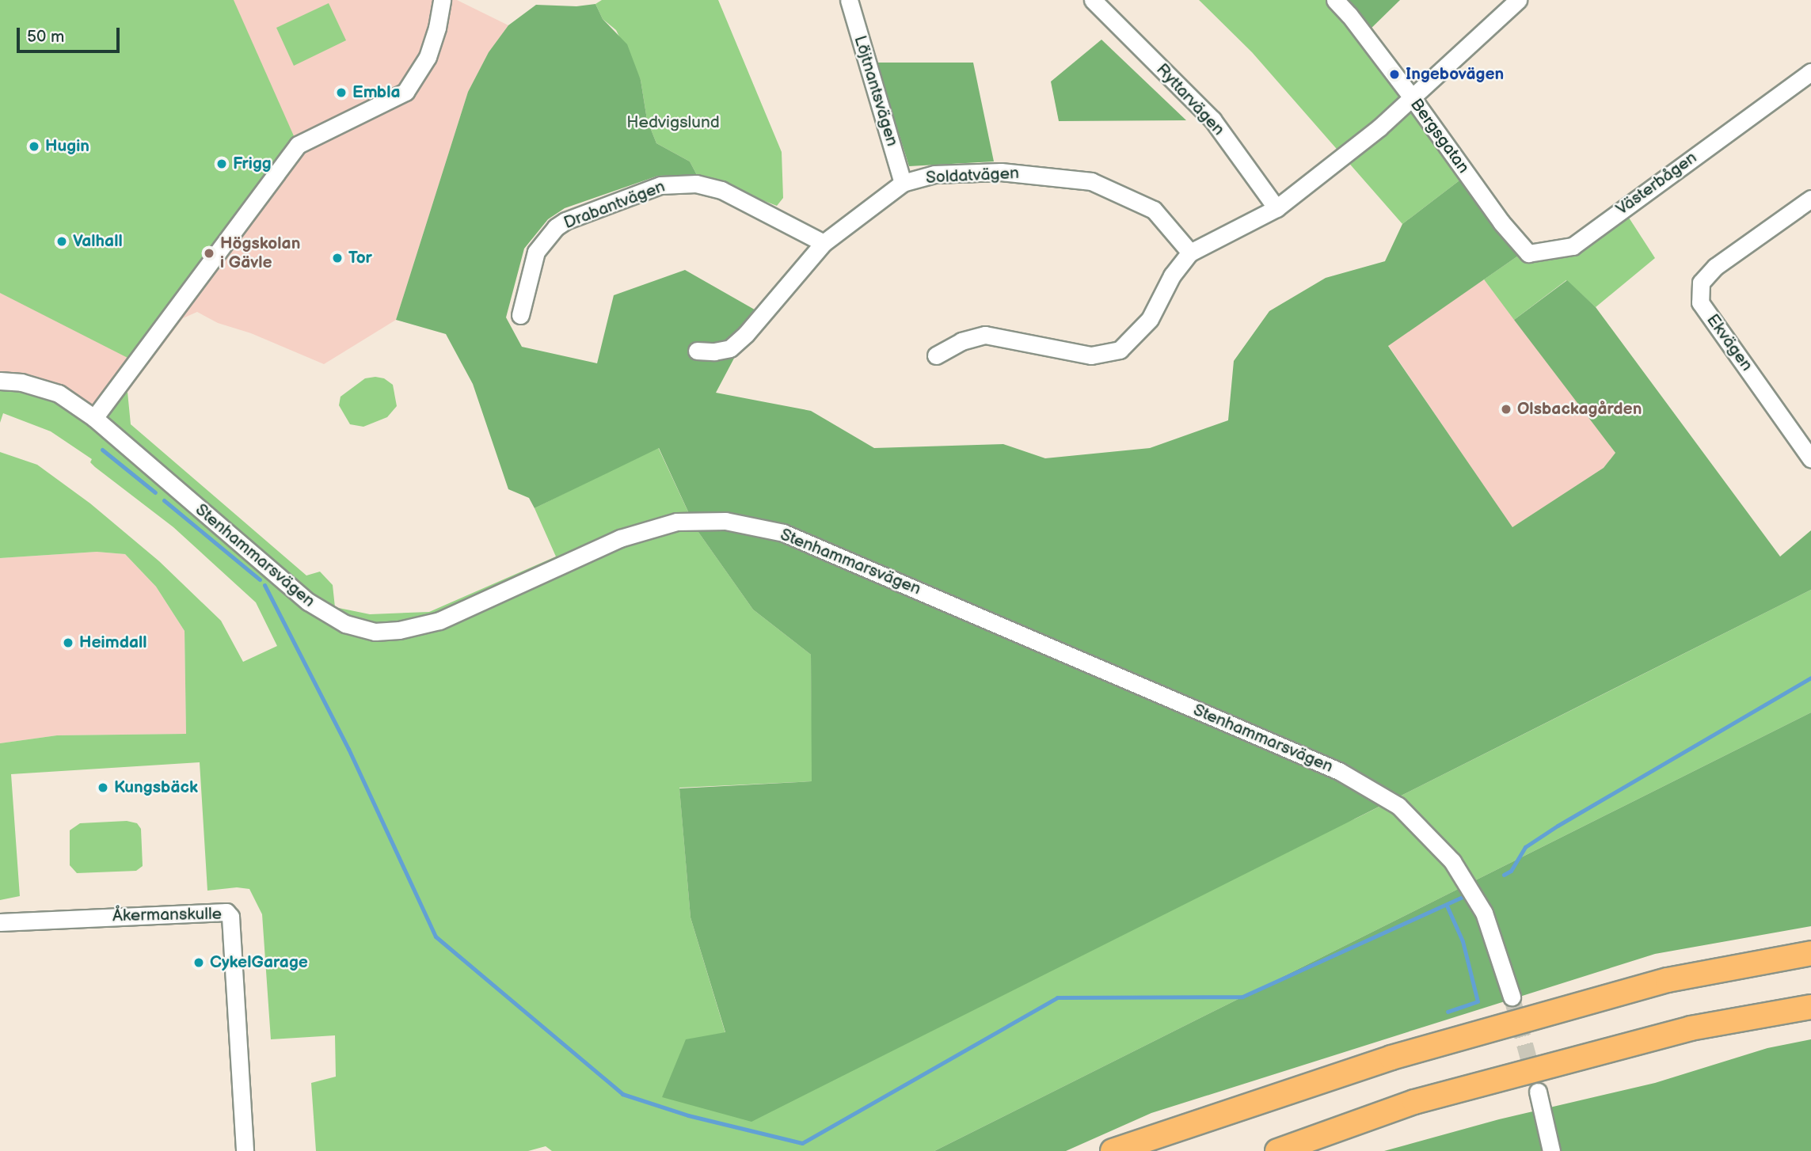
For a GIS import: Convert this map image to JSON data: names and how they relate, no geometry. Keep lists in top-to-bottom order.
{
  "streets": {
    "street": [
      "Löjtnantsvägen",
      "Ryttarvägen",
      "Bergsgatan",
      "Soldatvägen",
      "Västerbågen",
      "Drabantvägen",
      "Ekvägen",
      "Stenhammarsvägen",
      "Åkermanskulle"
    ]
  },
  "crossings": [
    ["Löjtnantsvägen", "Soldatvägen"],
    ["Bergsgatan", "Västerbågen"],
    ["Soldatvägen", "Drabantvägen"]
  ],
  "parks": ["Hedvigslund"],
  "places": [
    "Ingebovägen",
    "Embla",
    "Hugin",
    "Frigg",
    "Valhall",
    "Högskolan i Gävle",
    "Tor",
    "Olsbackagården",
    "Heimdall",
    "Kungsbäck",
    "CykelGarage"
  ],
  "scale_bar": "50 m"
}
